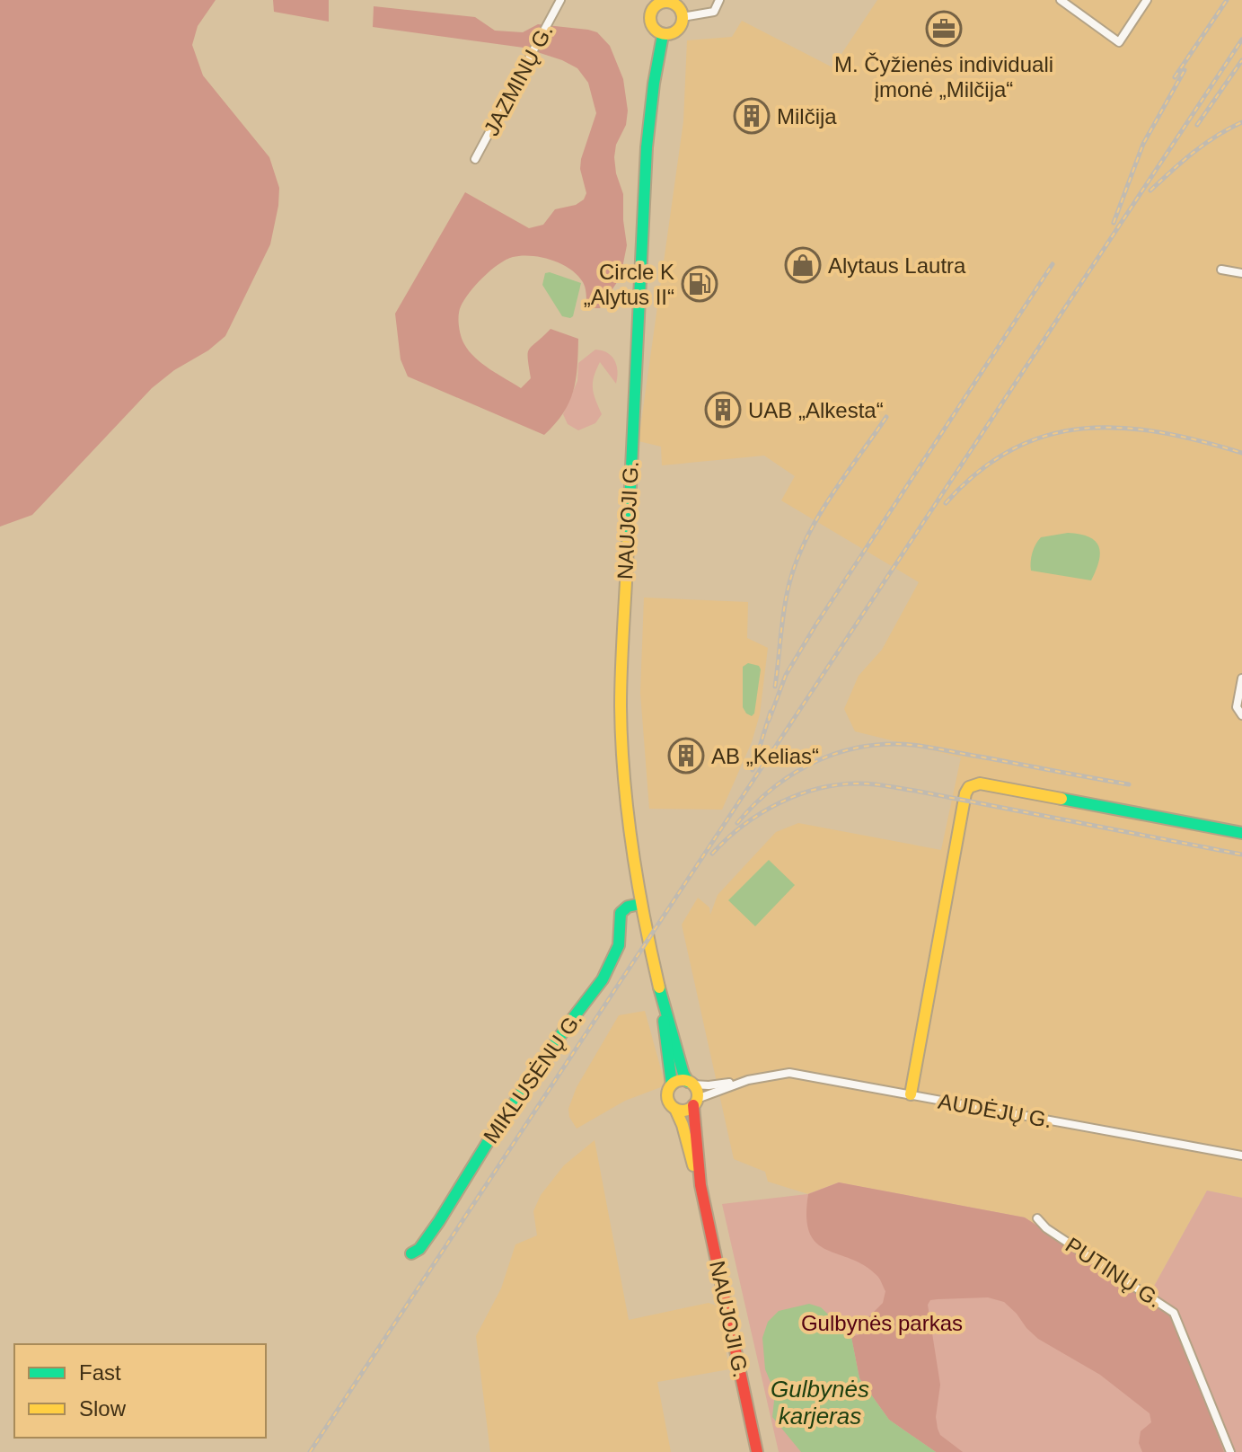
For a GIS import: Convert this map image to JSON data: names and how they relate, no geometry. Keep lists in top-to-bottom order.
{
  "streets": {
    "main road": ["NAUJOJI G.", "MIKLUSĖNŲ G."],
    "street": ["JAZMINŲ G.", "AUDĖJŲ G.", "PUTINŲ G."]
  },
  "crossings": [
    ["NAUJOJI G.", "MIKLUSĖNŲ G."],
    ["NAUJOJI G.", "AUDĖJŲ G."]
  ],
  "water": ["Gulbynės karjeras"],
  "parks": ["Gulbynės parkas"],
  "places": {
    "office": ["M. Čyžienės individuali įmonė „Milčija“"],
    "building": ["Milčija", "UAB „Alkesta“", "AB „Kelias“"],
    "shop": ["Alytaus Lautra"],
    "fuel station": ["Circle K „Alytus II“"]
  },
  "legend": ["Fast", "Slow"]
}
